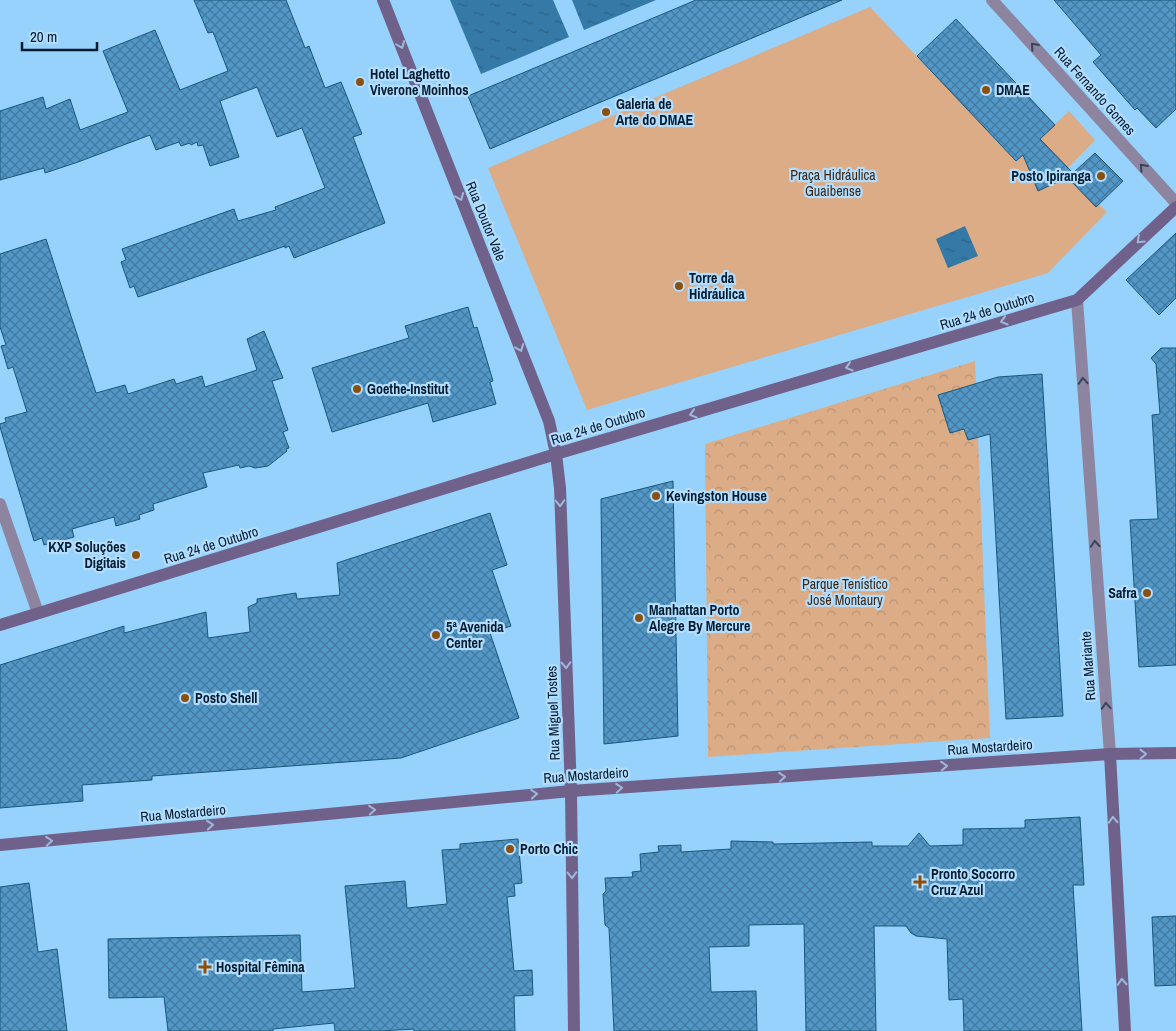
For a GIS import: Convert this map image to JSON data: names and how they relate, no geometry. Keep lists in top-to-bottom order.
{
  "streets": {
    "main road": [
      "Rua Doutor Vale",
      "Rua 24 de Outubro",
      "Rua Mariante",
      "Rua Miguel Tostes",
      "Rua Mostardeiro"
    ],
    "street": ["Rua Fernando Gomes"]
  },
  "crossings": [
    ["Rua Doutor Vale", "Rua 24 de Outubro"],
    ["Rua Doutor Vale", "Rua Miguel Tostes"],
    ["Rua 24 de Outubro", "Rua Mariante"],
    ["Rua 24 de Outubro", "Rua Miguel Tostes"],
    ["Rua Mariante", "Rua Mostardeiro"],
    ["Rua Miguel Tostes", "Rua Mostardeiro"]
  ],
  "one_way": [
    "Rua Fernando Gomes",
    "Rua Doutor Vale",
    "Rua 24 de Outubro",
    "Rua Mariante",
    "Rua Miguel Tostes",
    "Rua Mostardeiro"
  ],
  "parks": ["Praça Hidráulica Guaibense", "Parque Tenístico José Montaury"],
  "places": {
    "other": [
      "Hotel Laghetto Viverone Moinhos",
      "DMAE",
      "Galeria de Arte do DMAE",
      "Posto Ipiranga",
      "Torre da Hidráulica",
      "Goethe-Institut",
      "Kevingston House",
      "KXP Soluções Digitais",
      "Safra",
      "Manhattan Porto Alegre By Mercure",
      "5ª Avenida Center",
      "Posto Shell",
      "Porto Chic"
    ],
    "health": ["Pronto Socorro Cruz Azul", "Hospital Fêmina"]
  },
  "scale_bar": "20 m"
}
